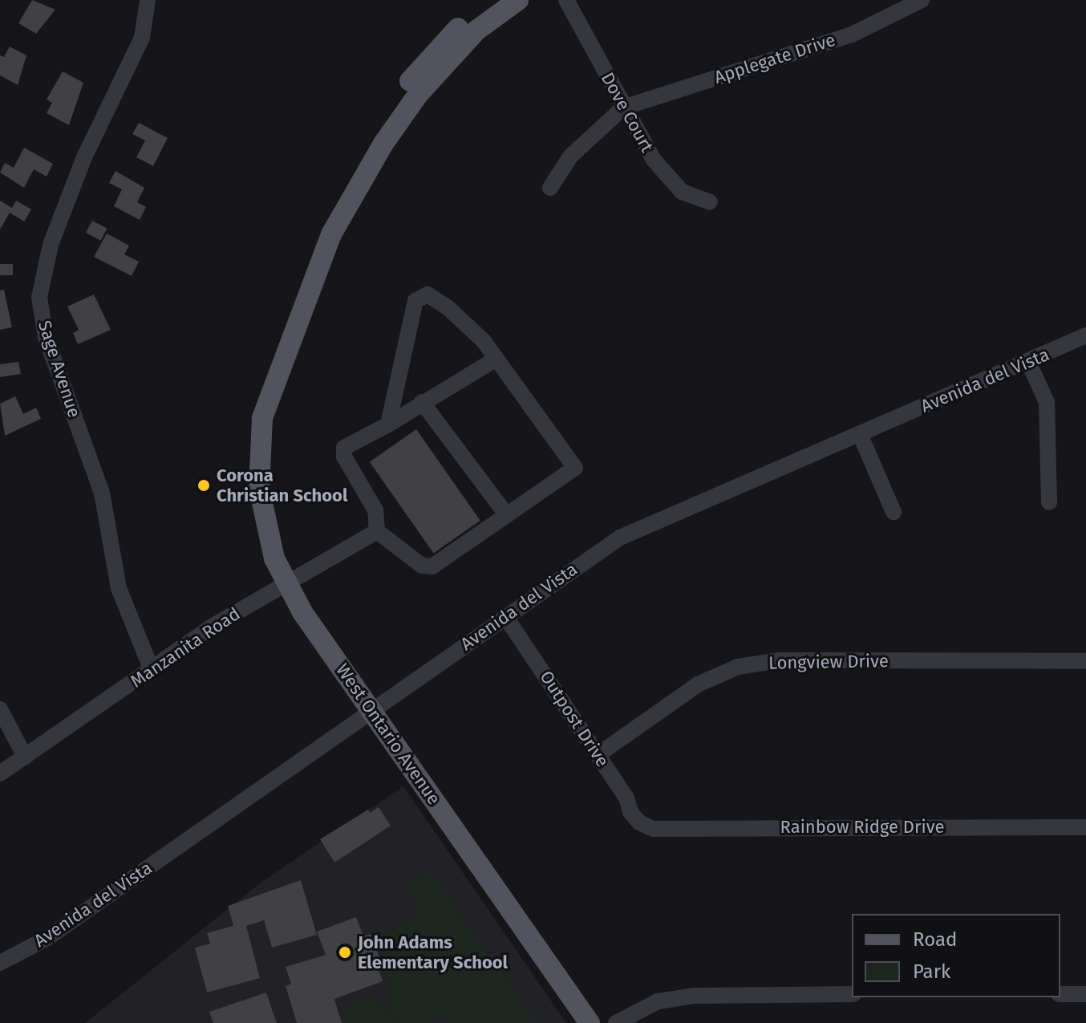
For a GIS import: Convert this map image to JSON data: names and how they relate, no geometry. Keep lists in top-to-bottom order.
{
  "streets": {
    "main road": ["West Ontario Avenue"],
    "street": [
      "Applegate Drive",
      "Dove Court",
      "Sage Avenue",
      "Avenida del Vista",
      "Manzanita Road",
      "Longview Drive",
      "Outpost Drive",
      "Rainbow Ridge Drive"
    ]
  },
  "crossings": [
    ["Applegate Drive", "Dove Court"],
    ["Sage Avenue", "Manzanita Road"],
    ["Avenida del Vista", "Outpost Drive"],
    ["Avenida del Vista", "West Ontario Avenue"],
    ["Manzanita Road", "West Ontario Avenue"],
    ["Longview Drive", "Outpost Drive"],
    ["Outpost Drive", "Rainbow Ridge Drive"]
  ],
  "places": ["Corona Christian School", "John Adams Elementary School"],
  "legend": ["Road", "Park"]
}
